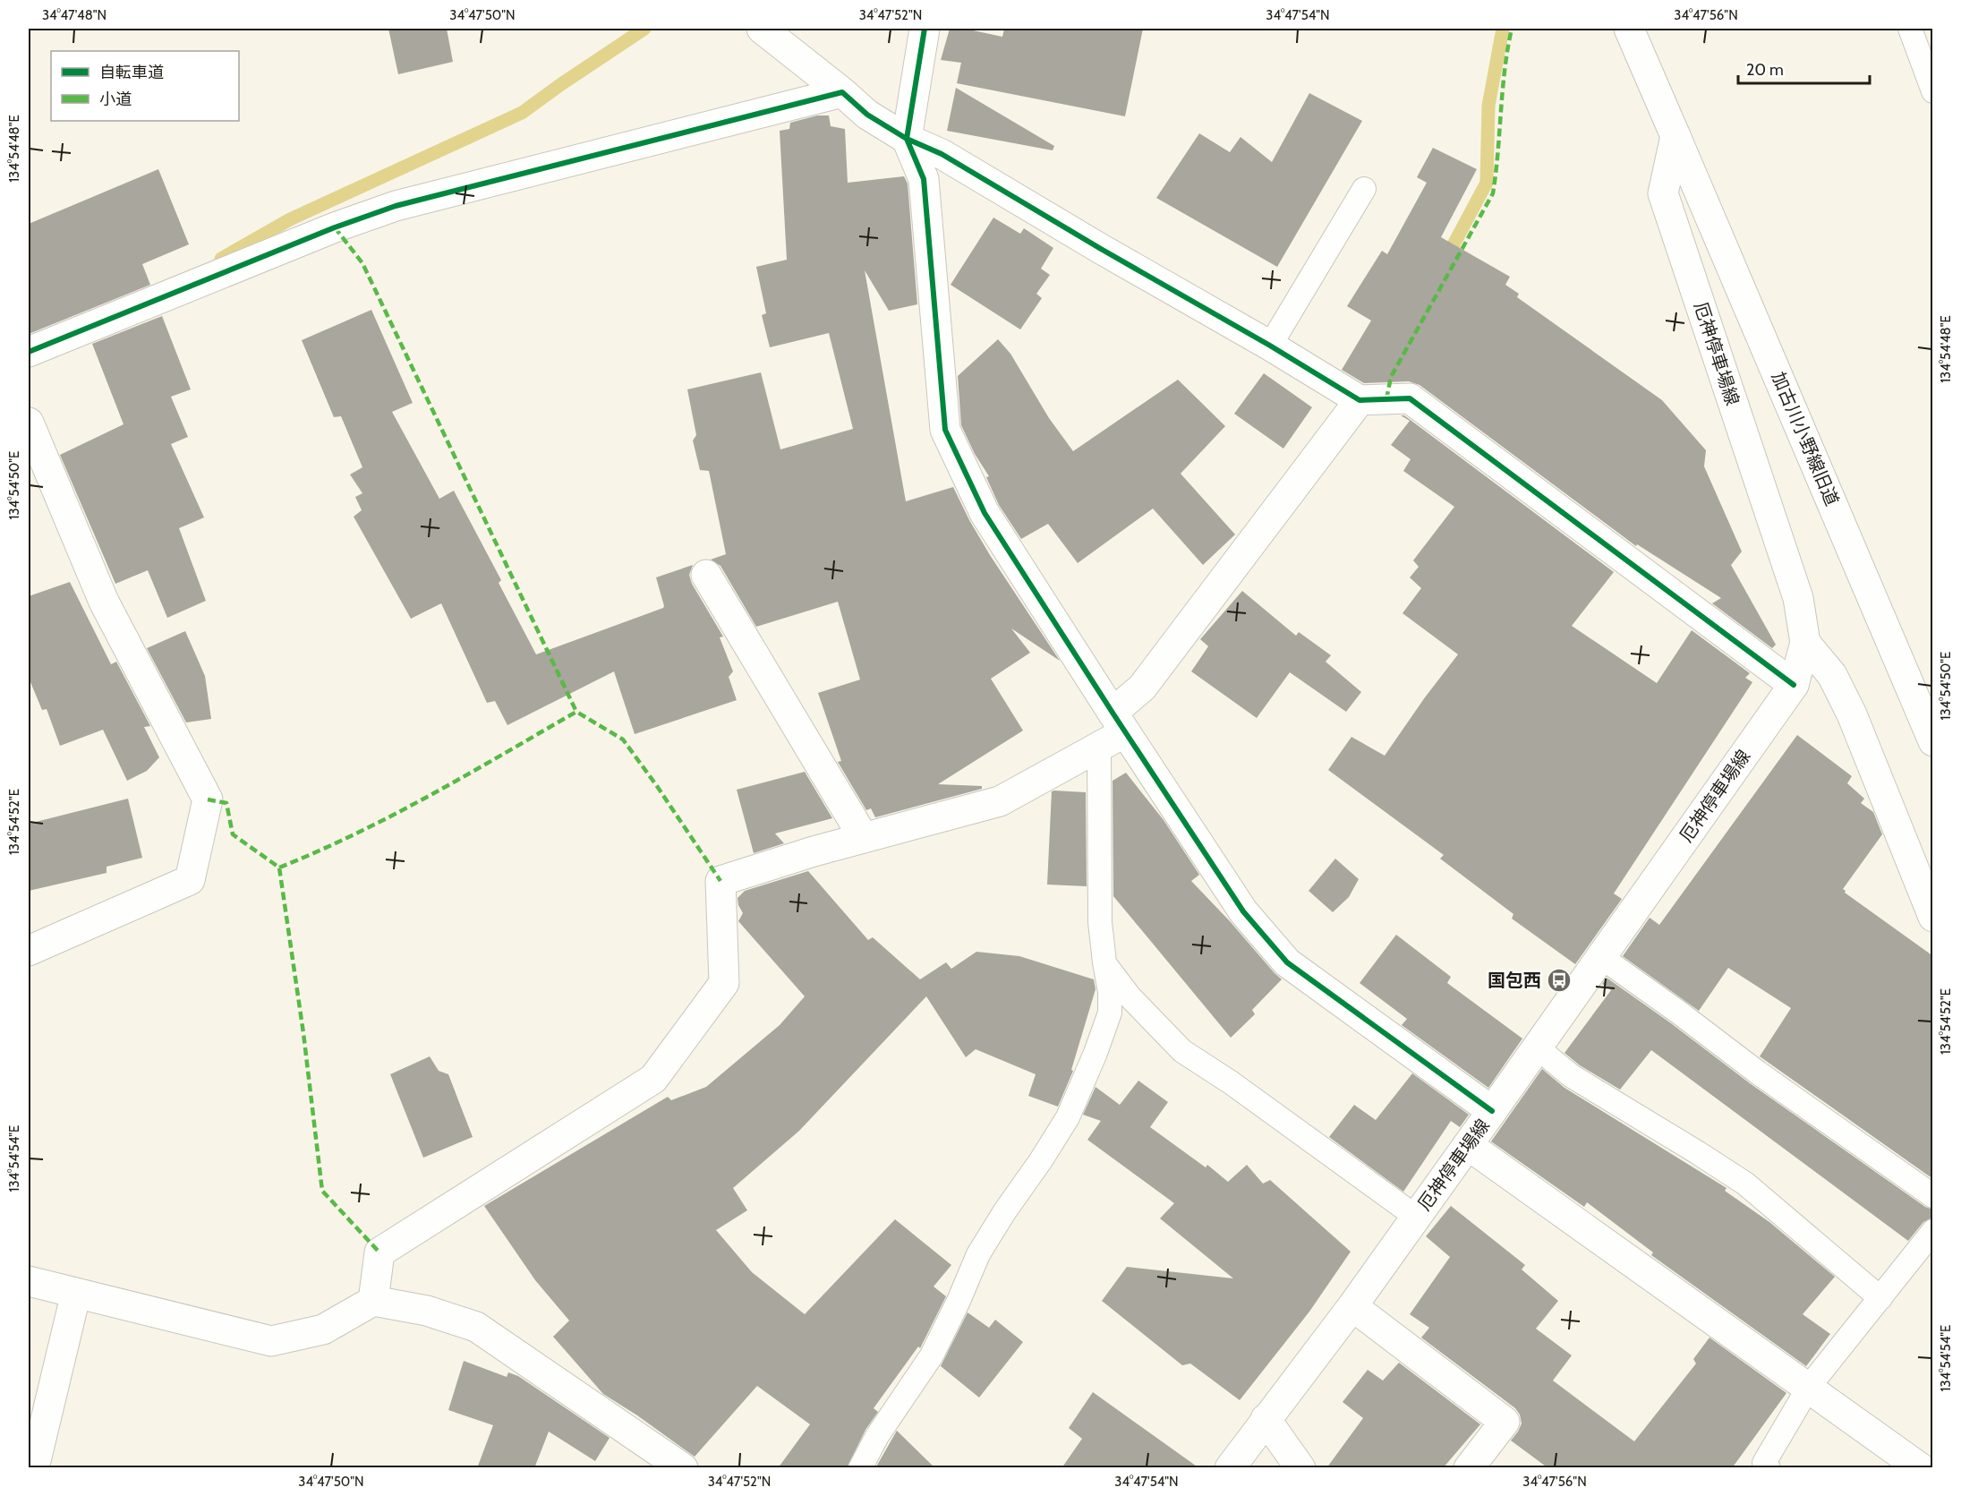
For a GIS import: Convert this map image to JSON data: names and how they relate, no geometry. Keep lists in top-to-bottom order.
{
  "streets": {
    "street": ["厄神停車場線", "加古川小野線旧道"]
  },
  "crossings": [
    ["厄神停車場線", "加古川小野線旧道"]
  ],
  "places": {
    "bus stop": ["国包西"]
  },
  "legend": ["自転車道", "小道"],
  "scale_bar": "20 m",
  "coordinates": [
    "34°47'48\"N",
    "34°47'50\"N",
    "34°47'52\"N",
    "34°47'54\"N",
    "34°47'56\"N",
    "134°54'48\"E",
    "134°54'50\"E",
    "134°54'52\"E",
    "134°54'54\"E"
  ]
}
